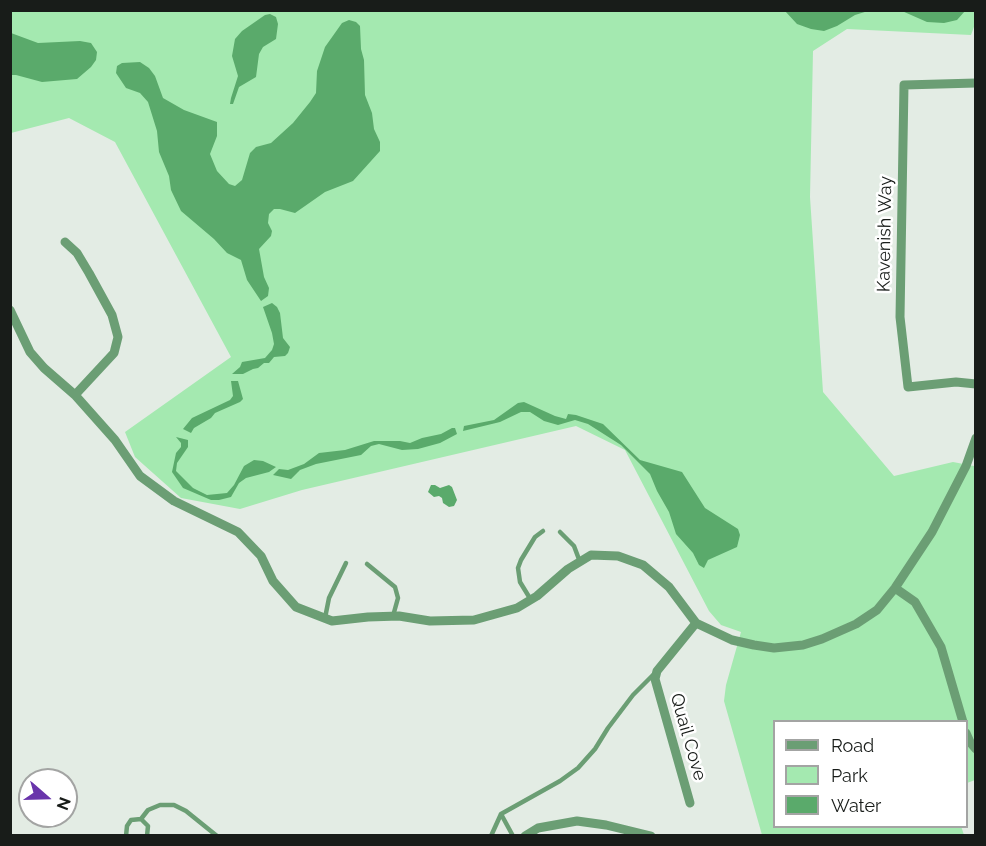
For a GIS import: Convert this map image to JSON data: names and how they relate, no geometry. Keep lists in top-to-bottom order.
{
  "streets": {
    "street": ["Kavenish Way", "Quail Cove"]
  },
  "legend": ["Road", "Park", "Water"],
  "north": "right"
}
